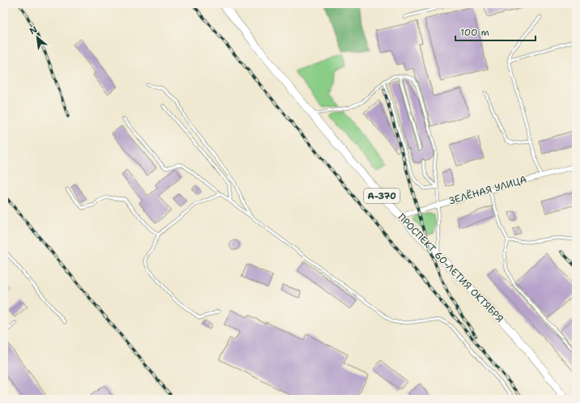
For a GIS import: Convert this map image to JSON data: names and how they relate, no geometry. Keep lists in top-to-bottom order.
{
  "streets": {
    "highway": ["А-370", "ПРОСПЕКТ 60-ЛЕТИЯ ОКТЯБРЯ"],
    "street": ["ЗЕЛЁНАЯ УЛИЦА"]
  },
  "crossings": [
    ["ЗЕЛЁНАЯ УЛИЦА", "ПРОСПЕКТ 60-ЛЕТИЯ ОКТЯБРЯ"]
  ],
  "scale_bar": "100 m",
  "north": "top left"
}
